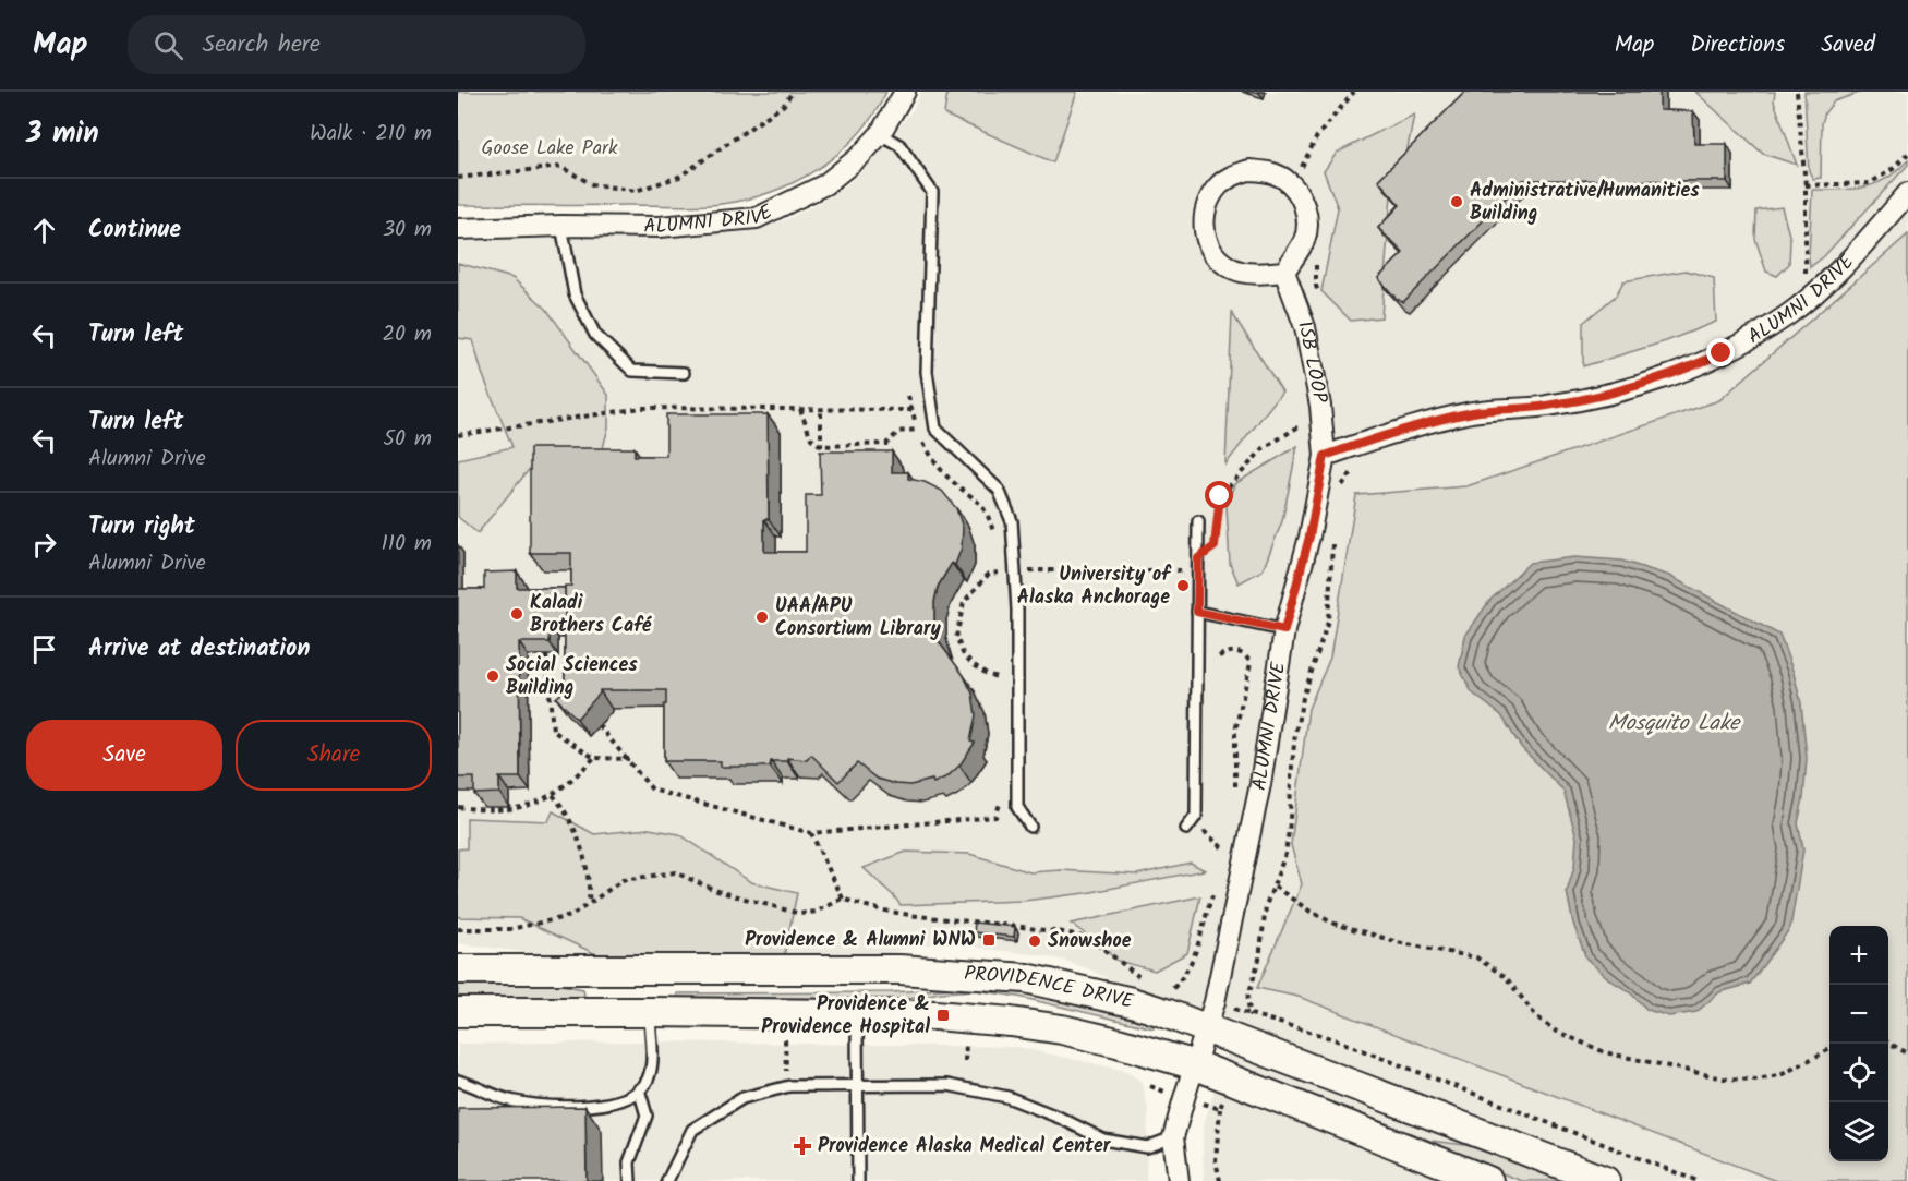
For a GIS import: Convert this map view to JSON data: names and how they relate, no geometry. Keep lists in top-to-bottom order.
{
  "streets": {
    "main road": ["PROVIDENCE DRIVE"],
    "street": ["ALUMNI DRIVE", "ISB LOOP"]
  },
  "crossings": [
    ["ALUMNI DRIVE", "ISB LOOP"],
    ["ALUMNI DRIVE", "PROVIDENCE DRIVE"]
  ],
  "water": ["Mosquito Lake"],
  "parks": ["Goose Lake Park"],
  "places": {
    "other": [
      "Administrative/Humanities Building",
      "University of Alaska Anchorage",
      "Kaladi Brothers Café",
      "UAA/APU Consortium Library",
      "Social Sciences Building",
      "Snowshoe"
    ],
    "transit": ["Providence & Alumni WNW", "Providence & Providence Hospital"],
    "health": ["Providence Alaska Medical Center"]
  },
  "page": {
    "header": "Map",
    "search": "Search here",
    "nav": ["Map", "Directions", "Saved"],
    "heading": ["3 min", "Walk · 210 m"],
    "list": [
      ["Continue", "30 m"],
      ["Turn left", "20 m"],
      ["Turn left", "Alumni Drive", "50 m"],
      ["Turn right", "Alumni Drive", "110 m"],
      "Arrive at destination"
    ],
    "buttons": ["Save", "Share"],
    "map_buttons": ["+", "−"]
  }
}
